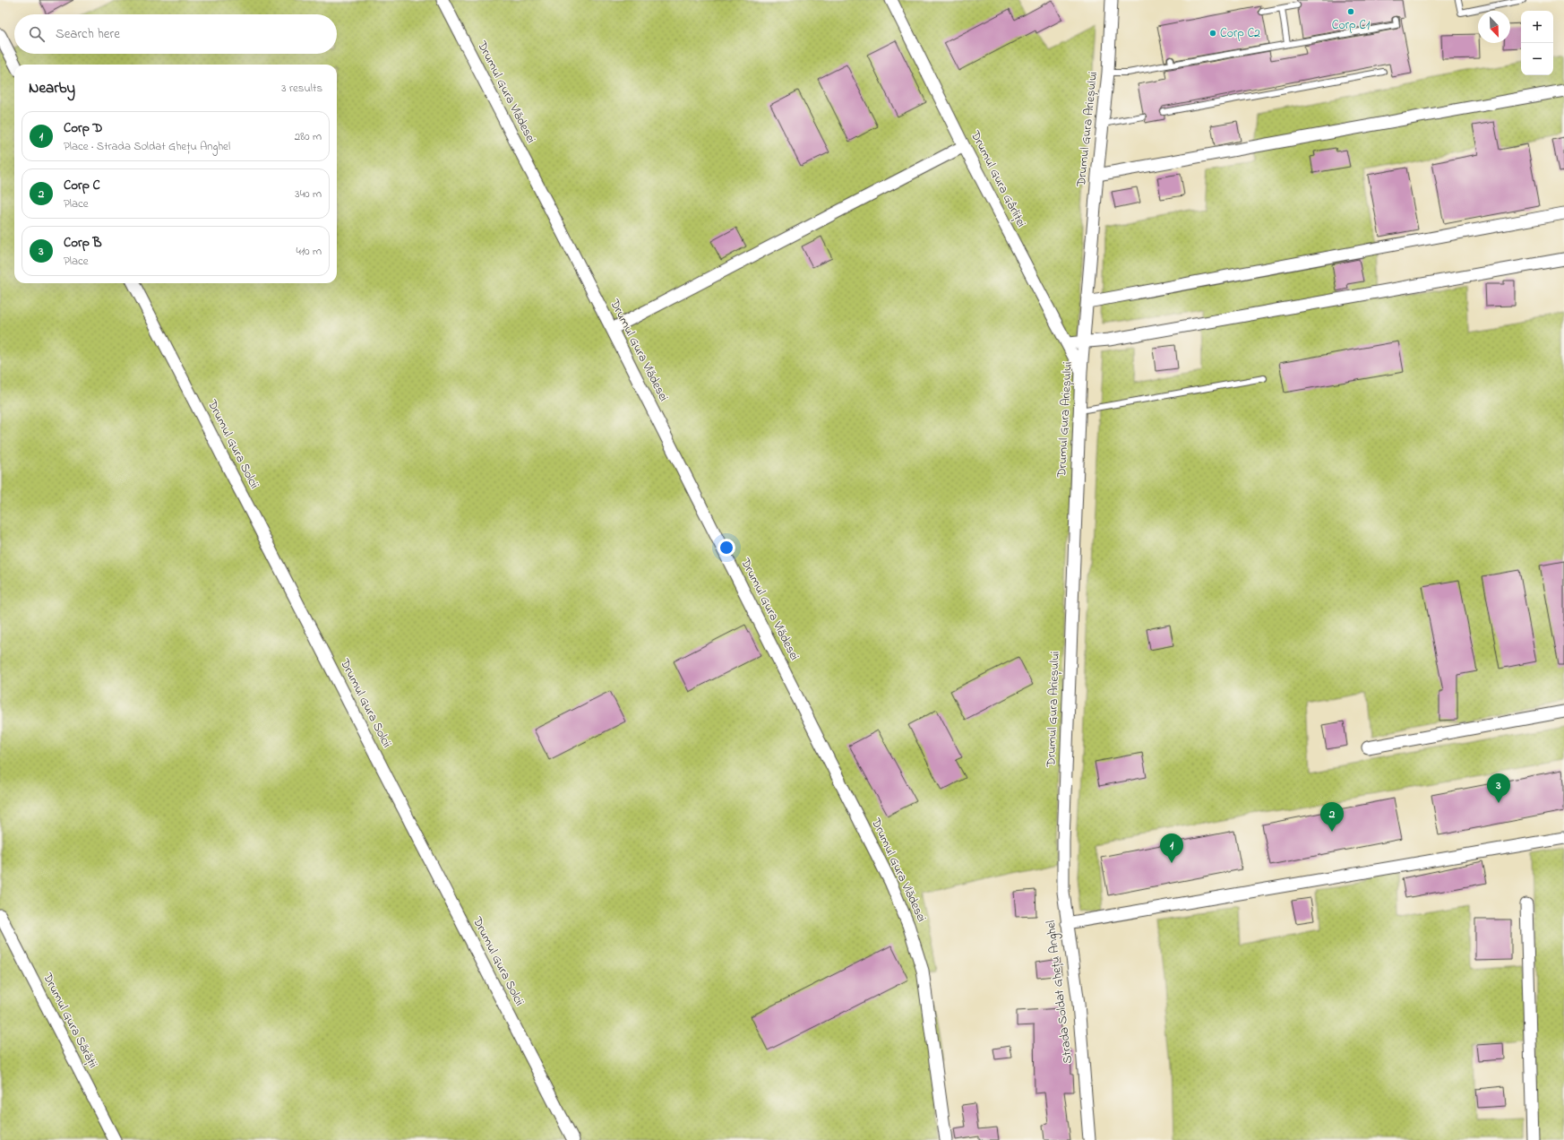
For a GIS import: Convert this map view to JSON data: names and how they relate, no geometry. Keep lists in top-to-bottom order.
{
  "streets": {
    "street": [
      "Drumul Gura Vlădesei",
      "Drumul Gura Arieșului",
      "Drumul Gura Gârliței",
      "Drumul Gura Solcii",
      "Strada Soldat Ghețu Anghel",
      "Drumul Gura Sărății"
    ]
  },
  "crossings": [
    ["Drumul Gura Arieșului", "Drumul Gura Gârliței"],
    ["Drumul Gura Arieșului", "Strada Soldat Ghețu Anghel"]
  ],
  "places": ["Corp C1", "Corp C2"],
  "north": "bottom right",
  "page": {
    "map_buttons": ["+", "−"],
    "search": "Search here",
    "heading": ["Nearby", "3 results"],
    "list": [
      {
        "mark": "1",
        "name": "Corp D",
        "note": "Place · Strada Soldat Ghețu Anghel",
        "value": "280 m"
      },
      {
        "mark": "2",
        "name": "Corp C",
        "note": "Place",
        "value": "340 m"
      },
      {
        "mark": "3",
        "name": "Corp B",
        "note": "Place",
        "value": "410 m"
      }
    ],
    "pins": ["3", "2", "1"]
  }
}
